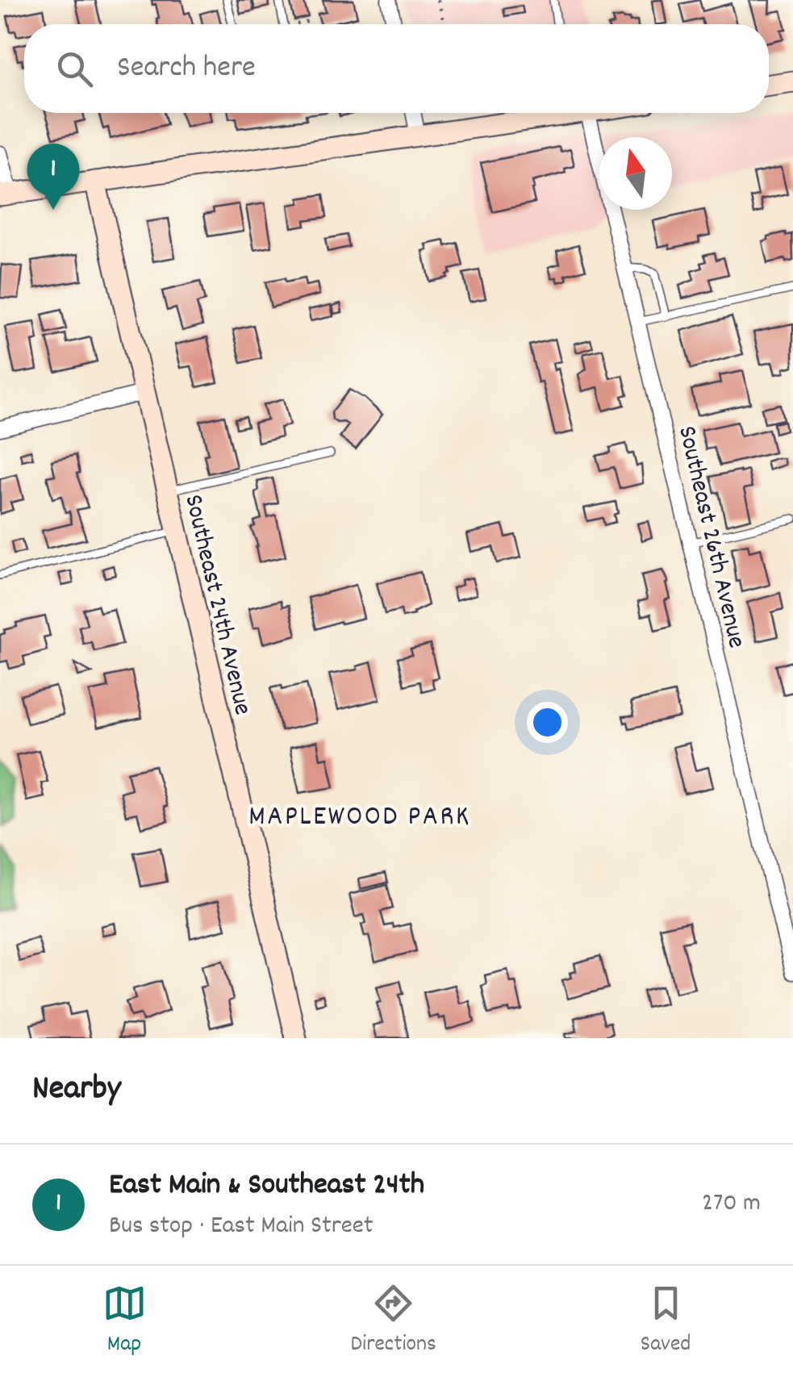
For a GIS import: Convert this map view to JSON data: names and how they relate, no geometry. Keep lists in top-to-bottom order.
{
  "streets": {
    "street": ["Southeast 26th Avenue", "Southeast 24th Avenue"]
  },
  "districts": ["MAPLEWOOD PARK"],
  "north": "top",
  "page": {
    "search": "Search here",
    "pins": "1",
    "heading": "Nearby",
    "list": [
      {
        "mark": "1",
        "name": "East Main & Southeast 24th",
        "note": "Bus stop · East Main Street",
        "value": "270 m"
      }
    ],
    "nav": ["Map", "Directions", "Saved"]
  }
}
